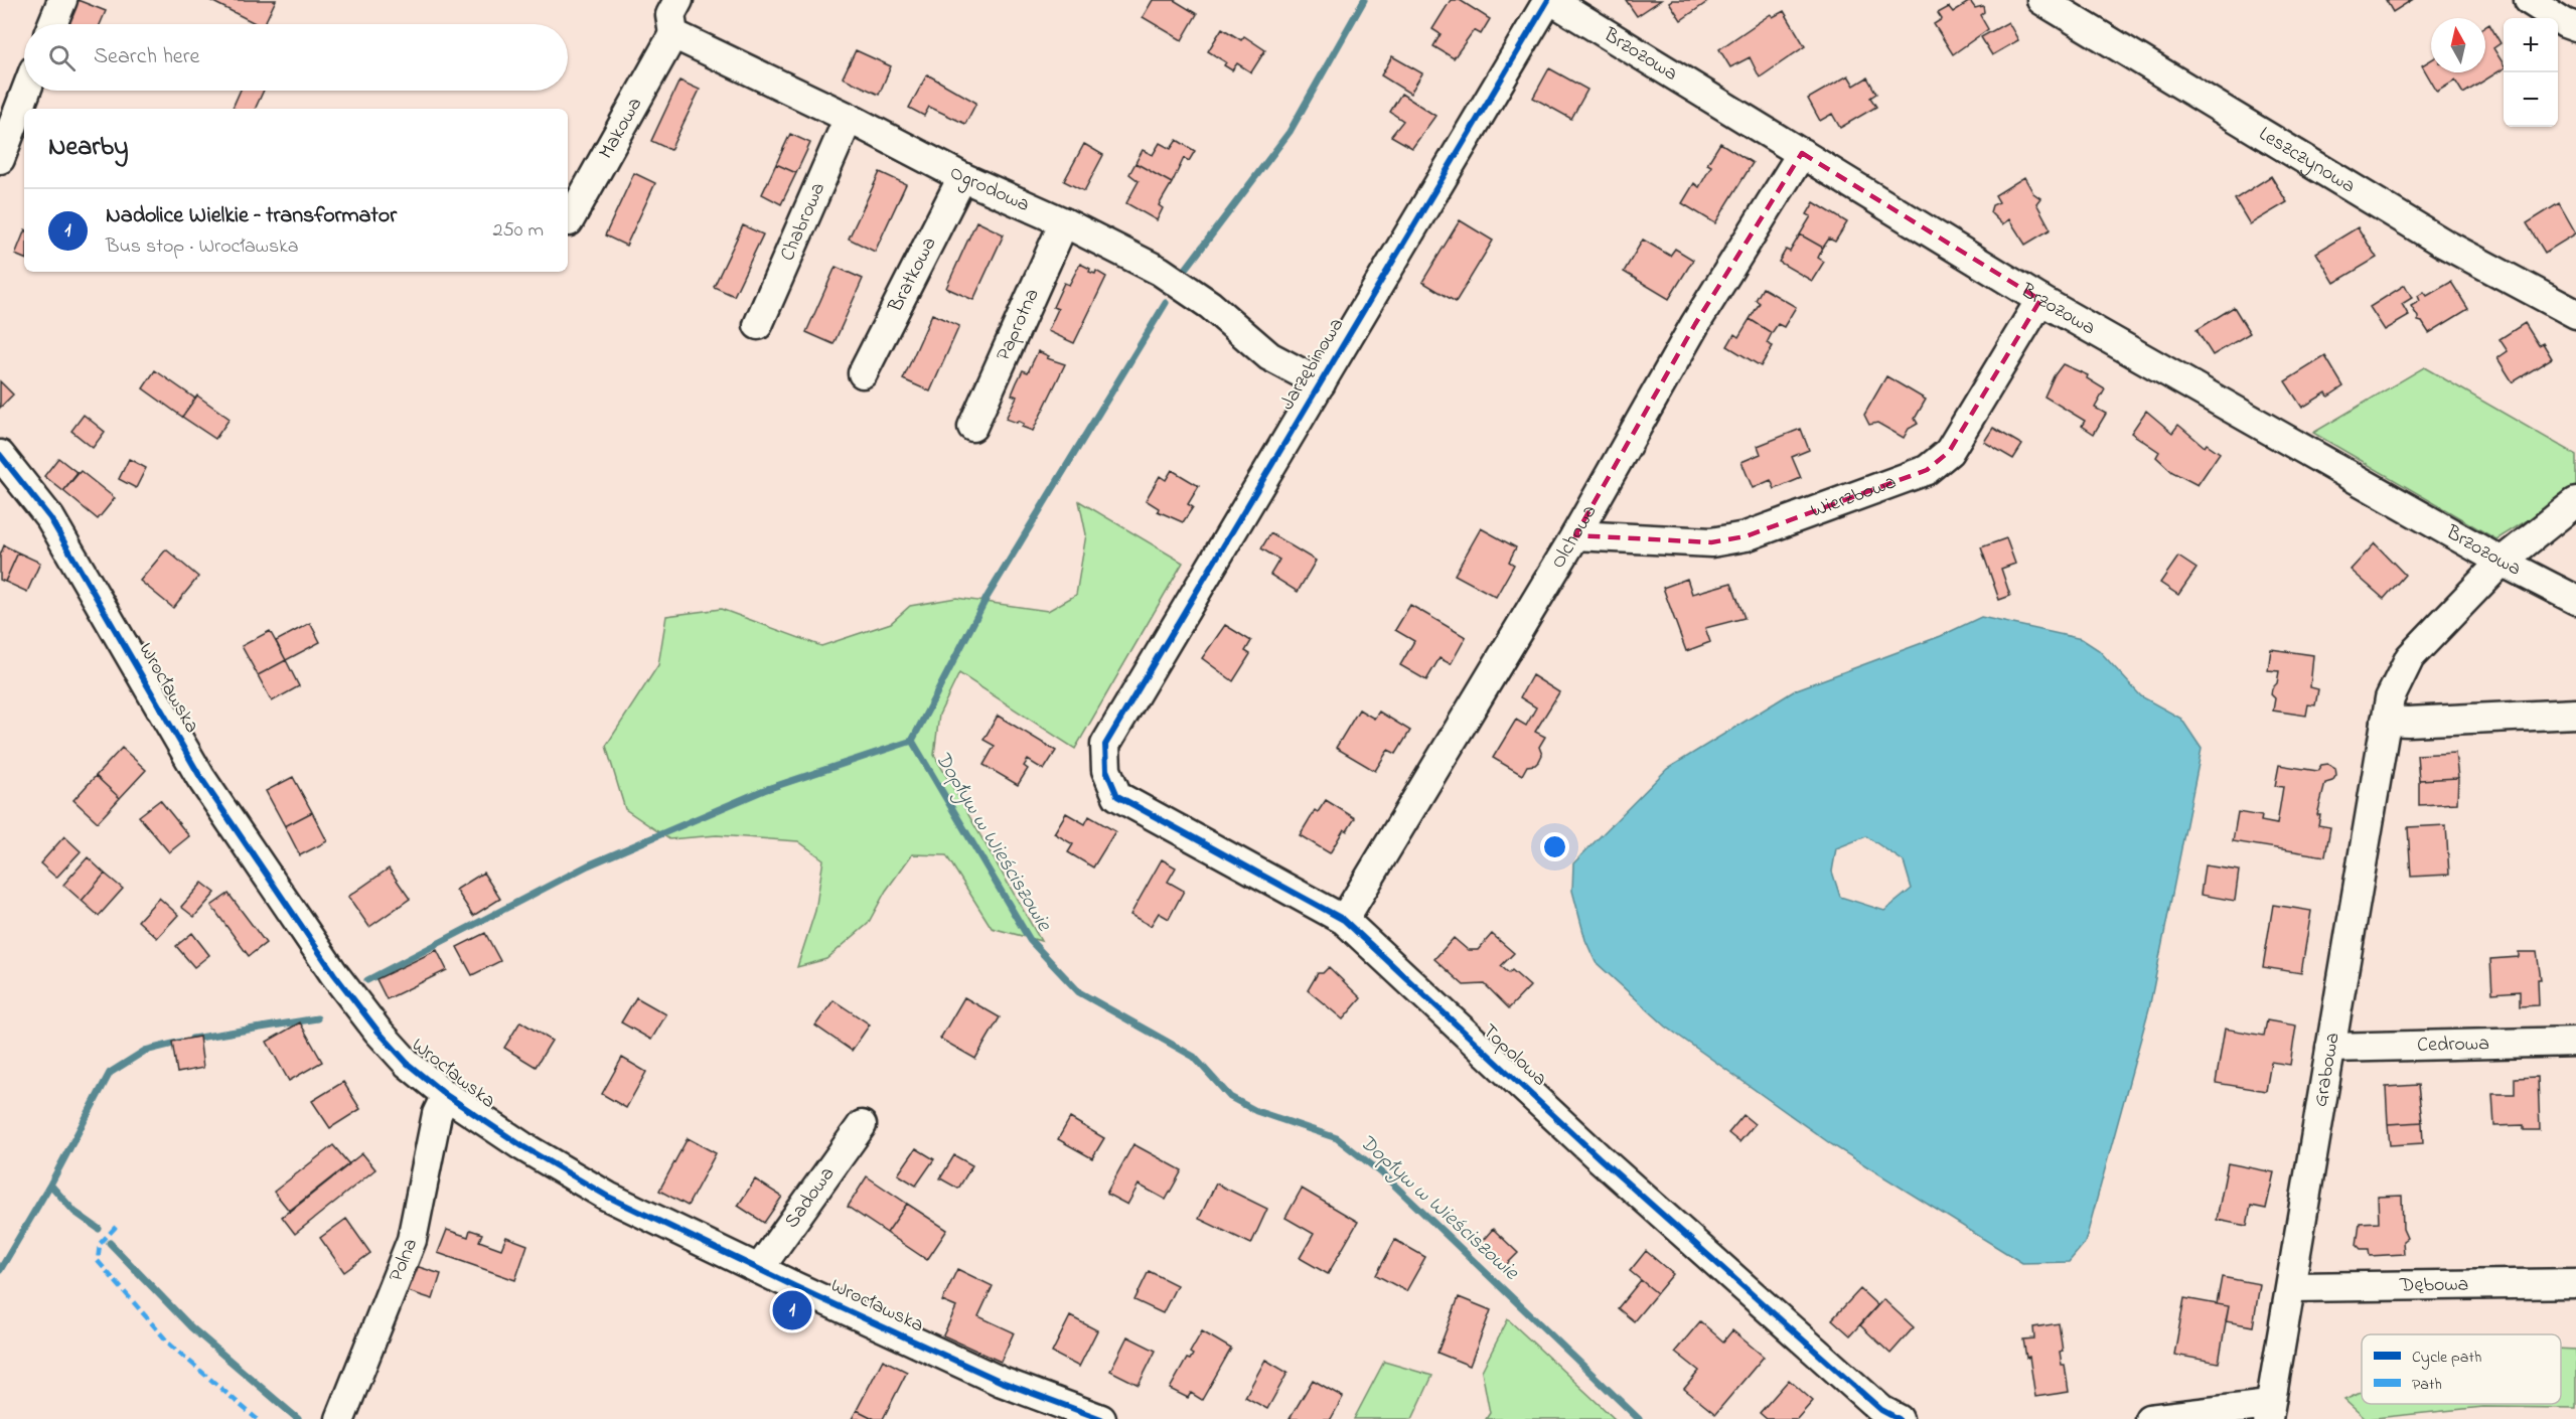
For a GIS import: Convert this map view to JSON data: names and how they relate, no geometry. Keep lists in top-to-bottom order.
{
  "streets": {
    "street": [
      "Brzozowa",
      "Makowa",
      "Leszczynowa",
      "Ogrodowa",
      "Chabrowa",
      "Bratkowa",
      "Paprotna",
      "Jarzębinowa",
      "Wierzbowa",
      "Olchowa",
      "Wrocławska",
      "Cedrowa",
      "Topolowa",
      "Grabowa",
      "Sadowa",
      "Polna",
      "Dębowa"
    ]
  },
  "crossings": [
    ["Brzozowa", "Jarzębinowa"],
    ["Brzozowa", "Wierzbowa"],
    ["Brzozowa", "Olchowa"],
    ["Brzozowa", "Grabowa"],
    ["Makowa", "Ogrodowa"],
    ["Ogrodowa", "Chabrowa"],
    ["Ogrodowa", "Bratkowa"],
    ["Ogrodowa", "Paprotna"],
    ["Ogrodowa", "Jarzębinowa"],
    ["Jarzębinowa", "Topolowa"],
    ["Wierzbowa", "Olchowa"],
    ["Olchowa", "Topolowa"],
    ["Wrocławska", "Sadowa"],
    ["Wrocławska", "Polna"],
    ["Cedrowa", "Grabowa"],
    ["Grabowa", "Dębowa"]
  ],
  "water": ["Dopływ w Wieściszowie"],
  "legend": ["Cycle path", "Path"],
  "north": "top",
  "page": {
    "map_buttons": ["+", "−"],
    "search": "Search here",
    "heading": "Nearby",
    "list": [
      {
        "mark": "1",
        "name": "Nadolice Wielkie – transformator",
        "note": "Bus stop · Wrocławska",
        "value": "250 m"
      }
    ],
    "pins": "1"
  }
}
